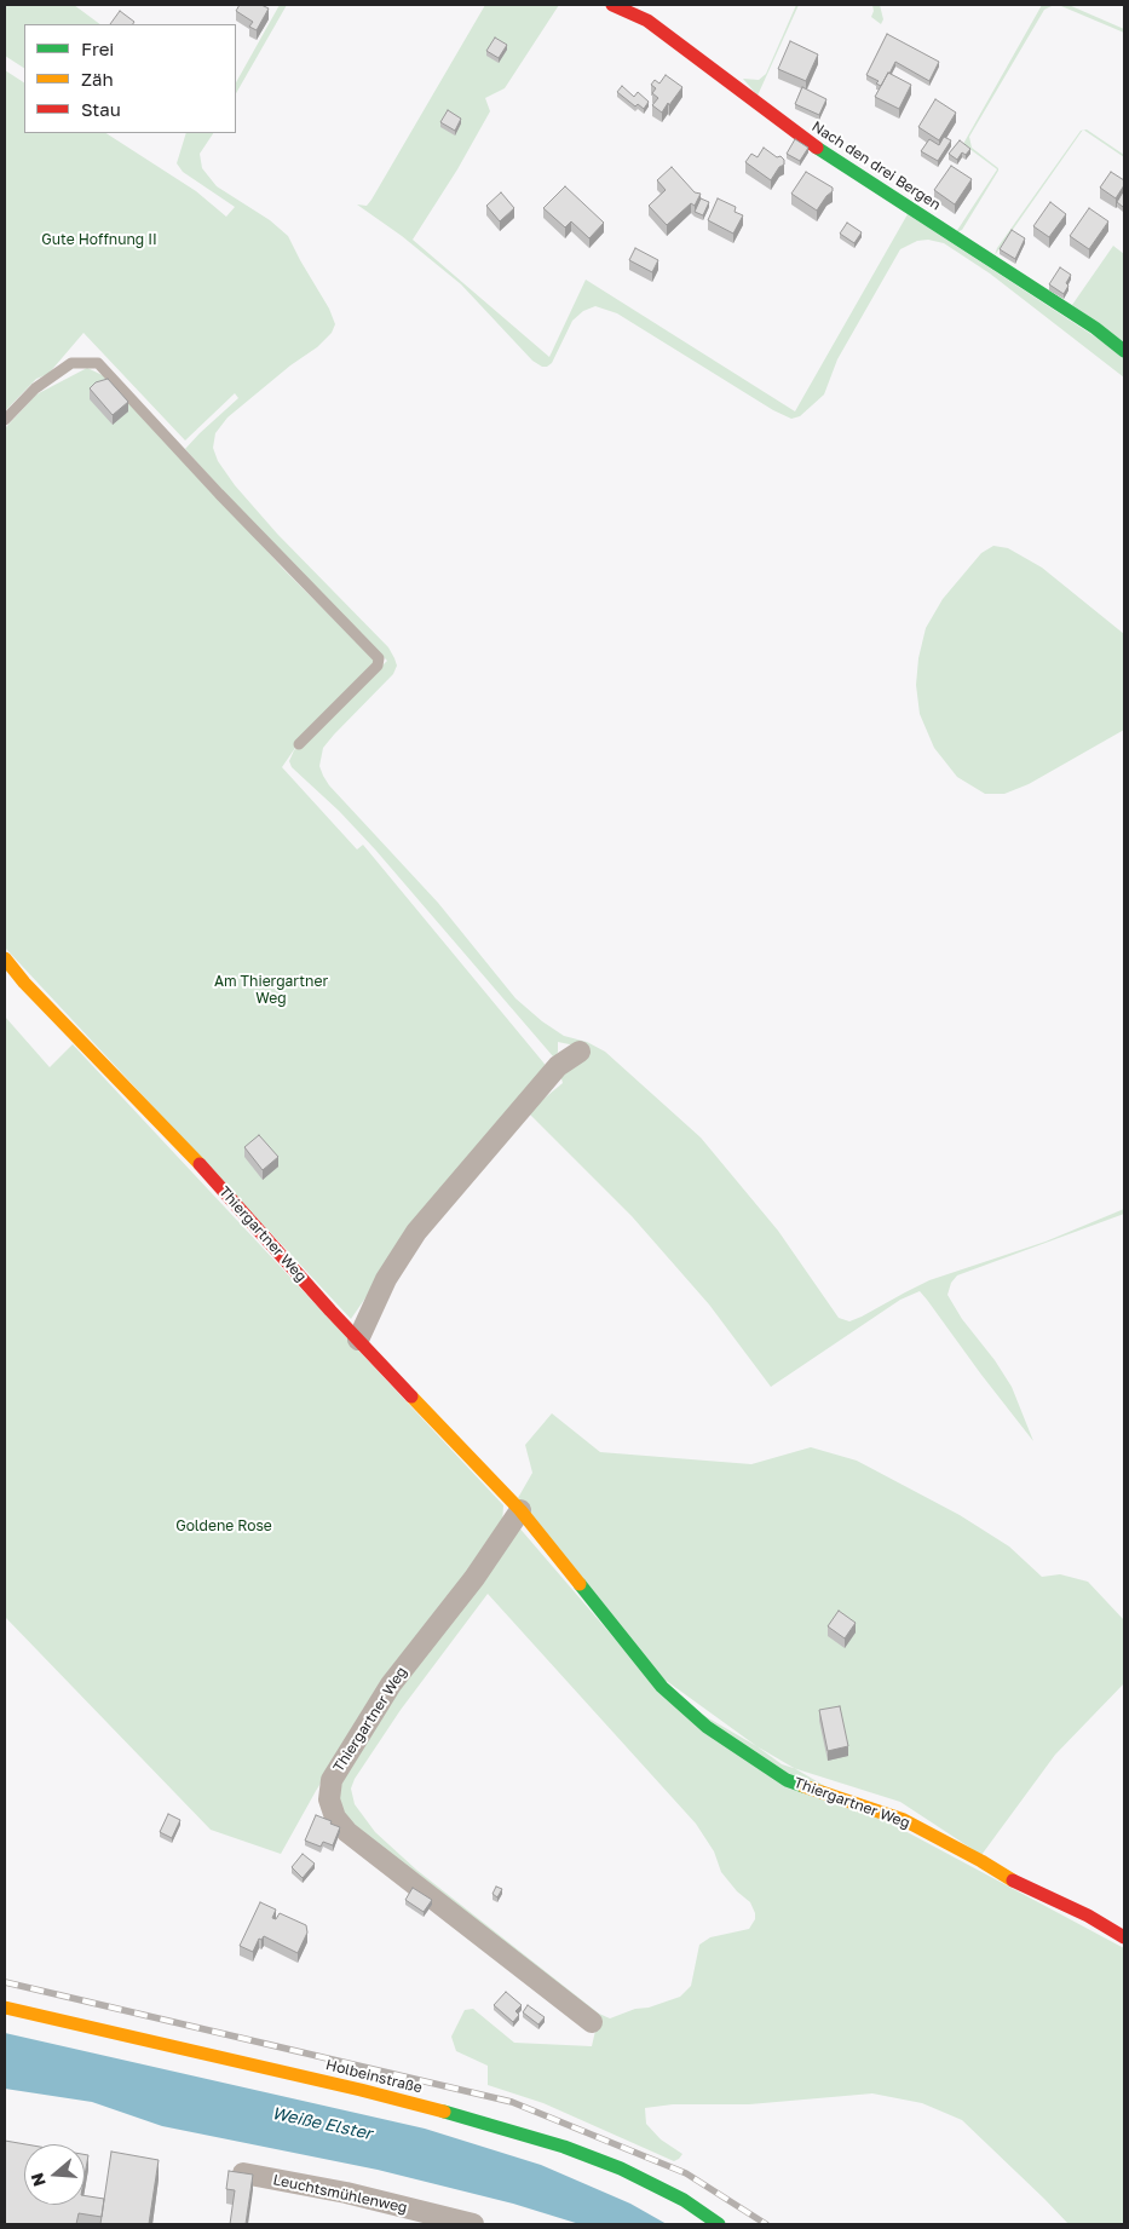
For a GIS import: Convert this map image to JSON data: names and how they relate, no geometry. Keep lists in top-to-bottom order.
{
  "streets": {
    "street": [
      "Nach den drei Bergen",
      "Thiergartner Weg",
      "Holbeinstraße",
      "Leuchtsmühlenweg"
    ]
  },
  "water": ["Weiße Elster"],
  "parks": ["Gute Hoffnung II", "Am Thiergartner Weg", "Goldene Rose"],
  "legend": ["Frei", "Zäh", "Stau"],
  "north": "left"
}
